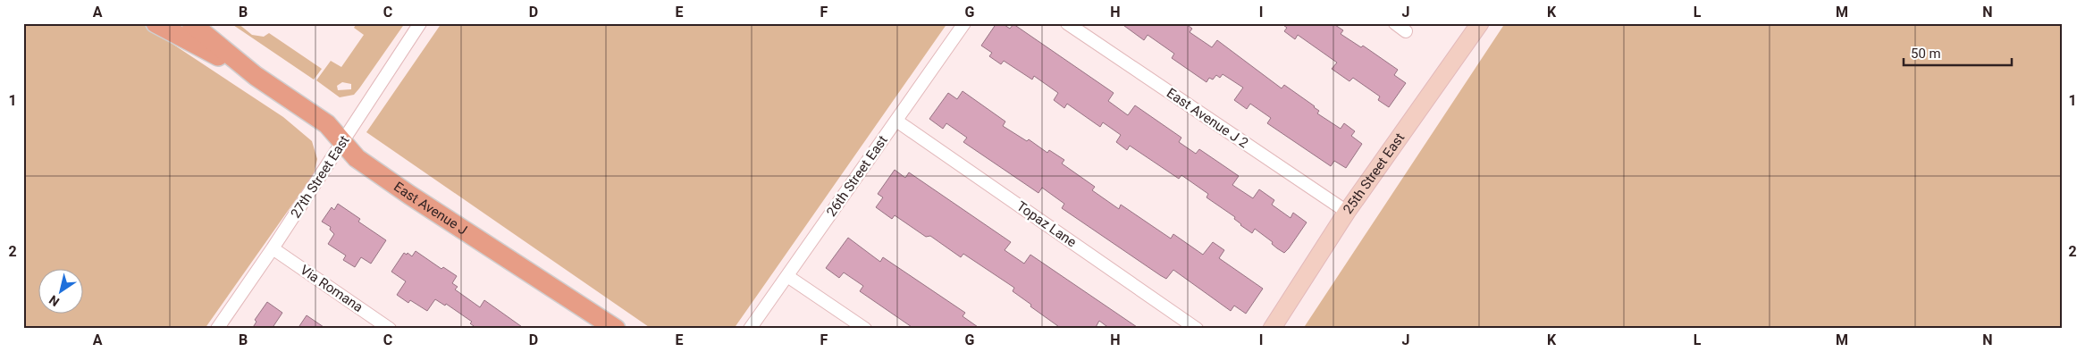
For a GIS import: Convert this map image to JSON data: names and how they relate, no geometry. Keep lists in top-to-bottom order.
{
  "streets": {
    "main road": ["East Avenue J"],
    "street": [
      "East Avenue J 2",
      "25th Street East",
      "26th Street East",
      "27th Street East",
      "Topaz Lane",
      "Via Romana"
    ]
  },
  "crossings": [
    ["East Avenue J 2", "25th Street East"],
    ["26th Street East", "Topaz Lane"],
    ["27th Street East", "East Avenue J"],
    ["27th Street East", "Via Romana"]
  ],
  "scale_bar": "50 m",
  "north": "bottom left",
  "grid": {
    "columns": [
      "A",
      "B",
      "C",
      "D",
      "E",
      "F",
      "G",
      "H",
      "I",
      "J",
      "K",
      "L",
      "M",
      "N"
    ],
    "rows": ["1", "2"]
  }
}
